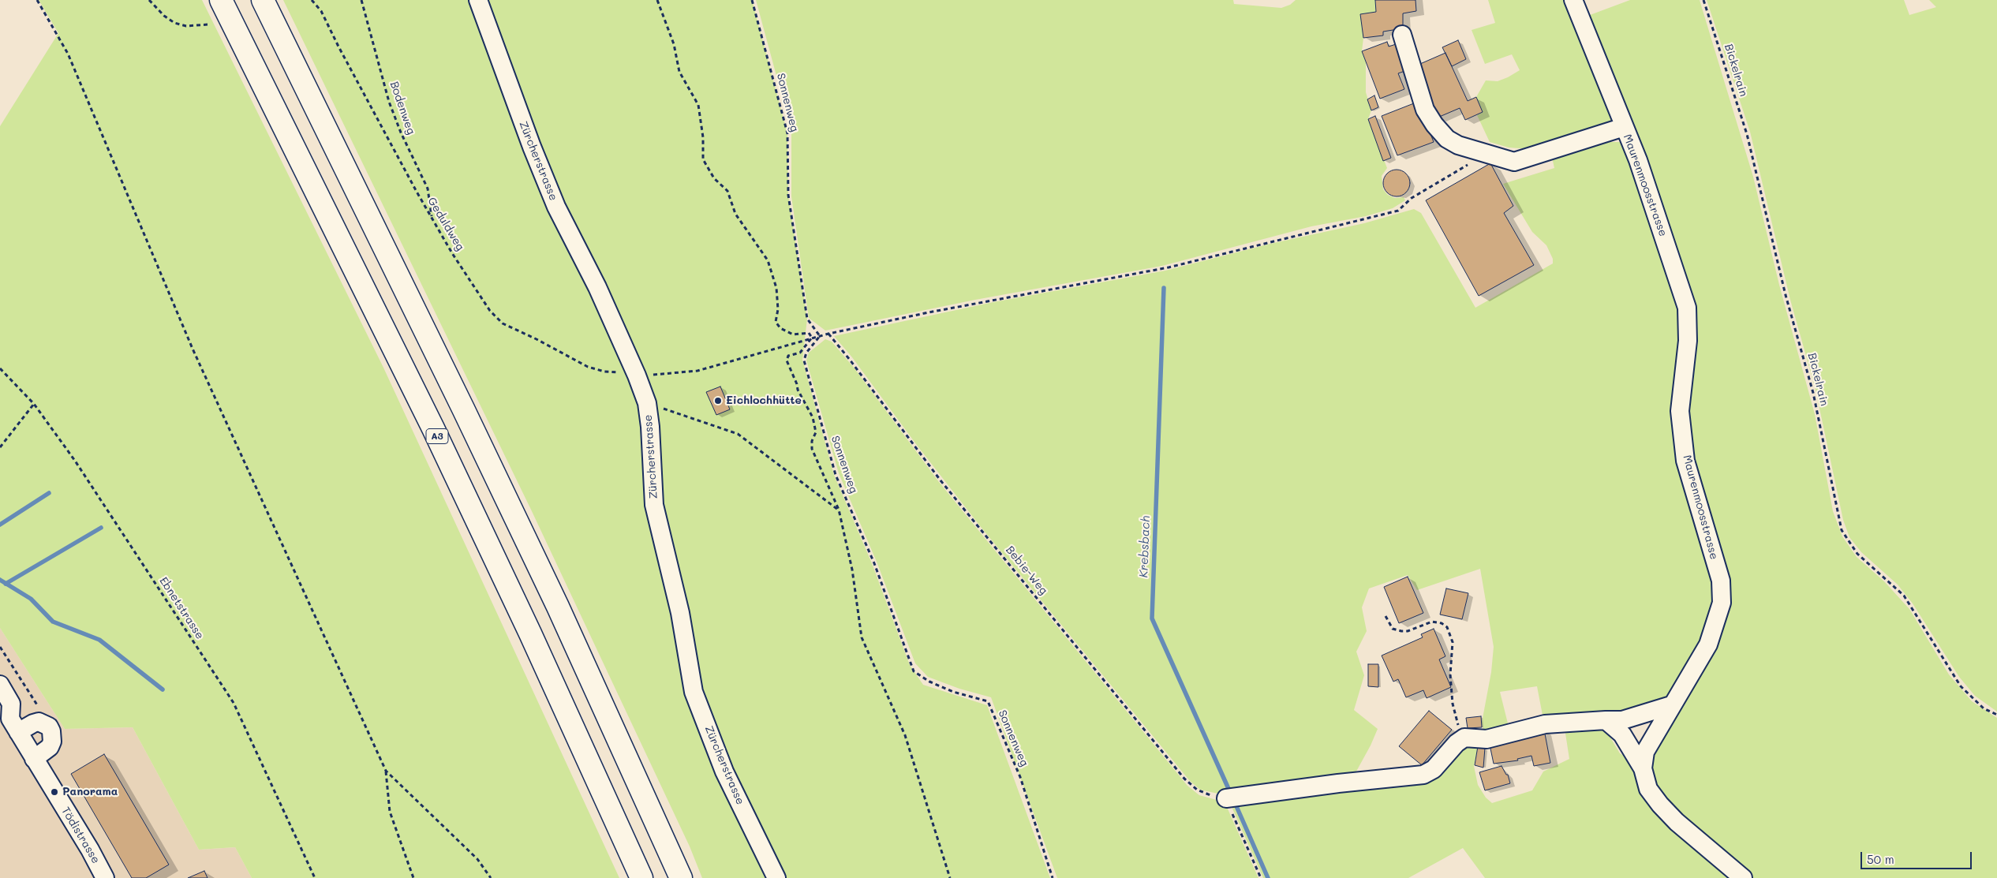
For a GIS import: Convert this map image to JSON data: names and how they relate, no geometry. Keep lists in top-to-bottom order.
{
  "streets": {
    "highway": ["A3"],
    "street": ["Zürcherstrasse", "Maurenmoosstrasse", "Tödistrasse"],
    "path": [
      "Bickelrain",
      "Sonnenweg",
      "Bodenweg",
      "Geduldweg",
      "Bebie-Weg",
      "Ebnetstrasse"
    ]
  },
  "crossings": [
    ["Sonnenweg", "Geduldweg"],
    ["Bodenweg", "Geduldweg"],
    ["Zürcherstrasse", "Geduldweg"],
    ["Geduldweg", "Bebie-Weg"]
  ],
  "water": ["Krebsbach"],
  "places": ["Eichlochhütte", "Panorama"],
  "scale_bar": "50 m"
}
